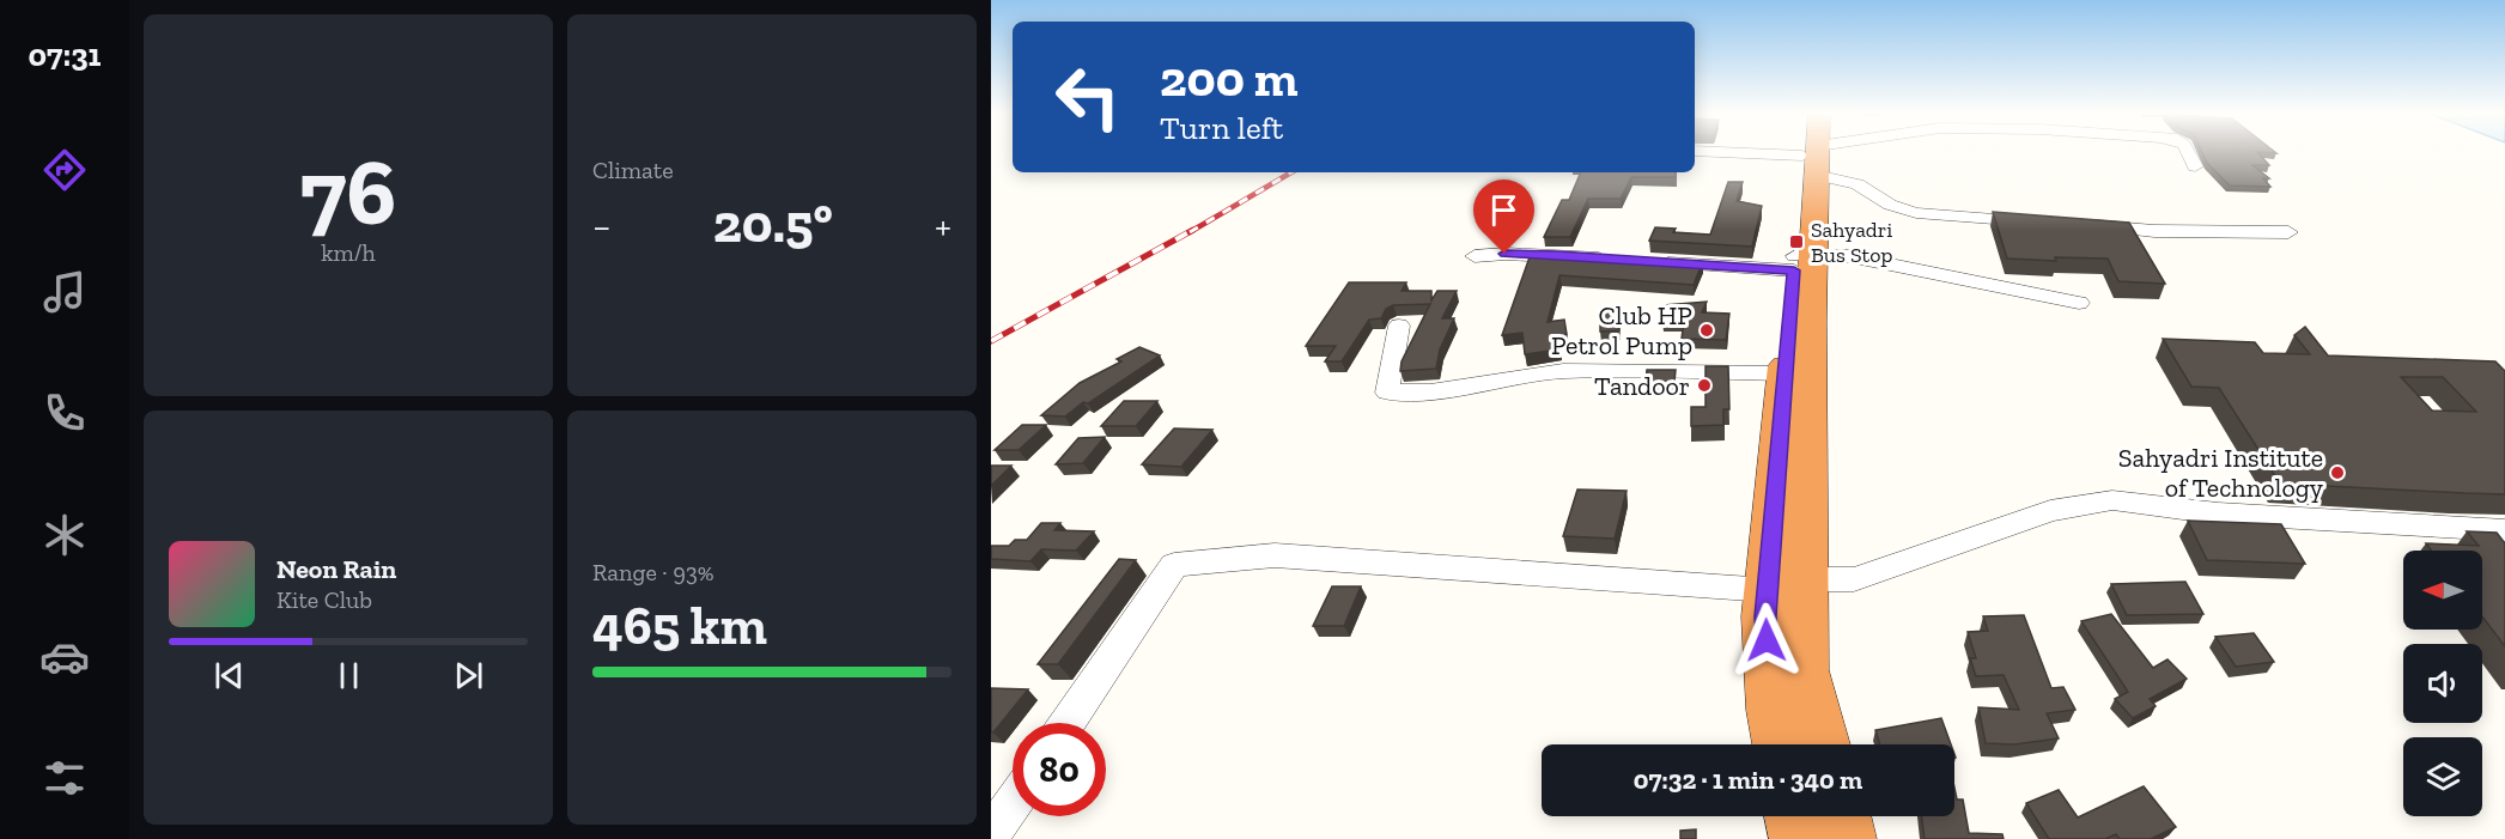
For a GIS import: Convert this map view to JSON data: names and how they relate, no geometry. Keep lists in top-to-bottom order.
{
  "places": {
    "transit": ["Sahyadri Bus Stop"],
    "other": ["Club HP Petrol Pump", "Tandoor", "Sahyadri Institute of Technology"]
  },
  "north": "left",
  "page": {
    "tabs": "07:31",
    "tile": [
      ["76", "km/h"],
      "Climate",
      ["Range · 93%", "465 km"]
    ],
    "turn": ["200 m", "Turn left"],
    "heat": ["−", "20.5°", "+"],
    "song": ["Neon Rain", "Kite Club"],
    "limit": "80",
    "trip": "07:32 · 1 min · 340 m"
  }
}
